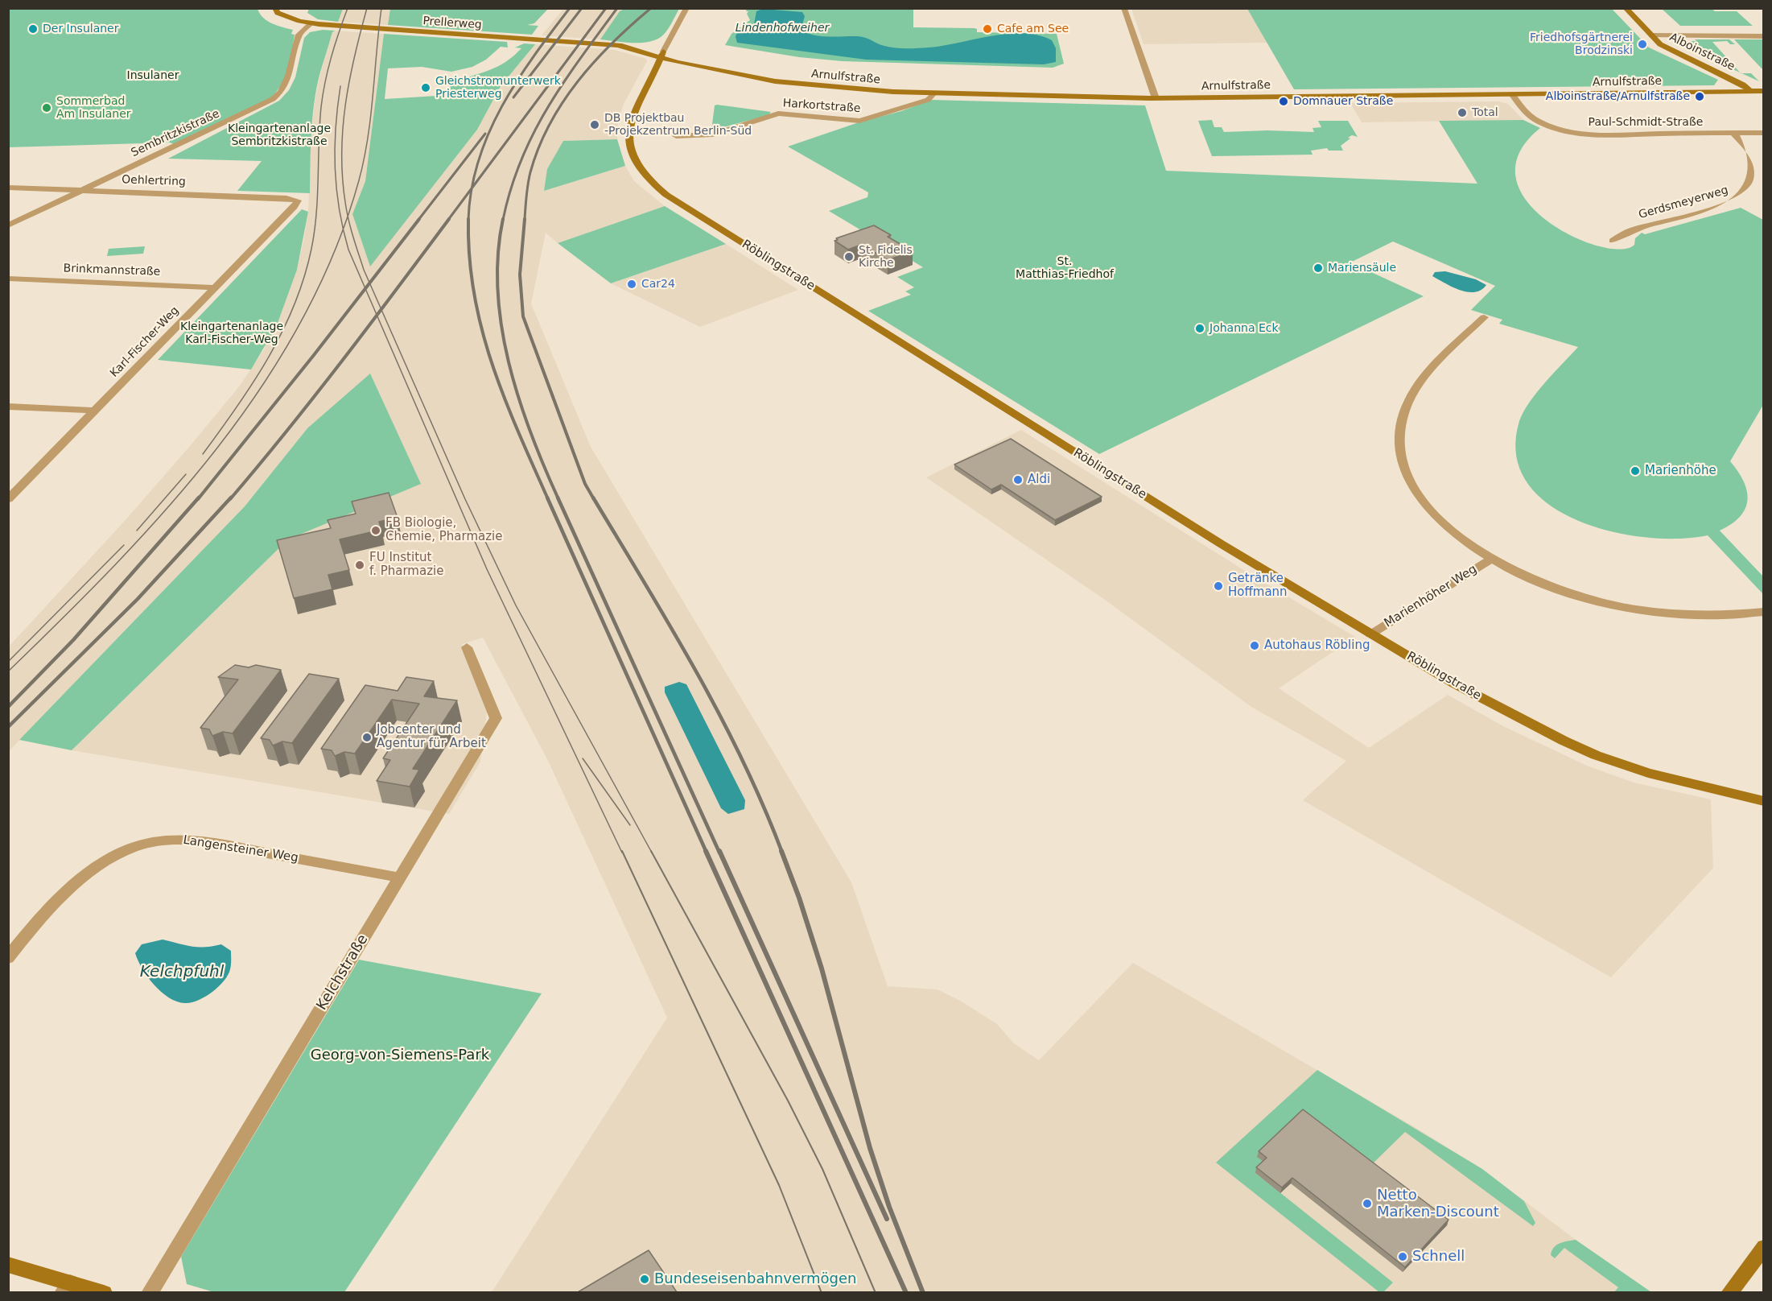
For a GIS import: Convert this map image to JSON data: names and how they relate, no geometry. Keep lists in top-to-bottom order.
{
  "streets": {
    "main road": [
      "Prellerweg",
      "Alboinstraße",
      "Arnulfstraße",
      "Röblingstraße"
    ],
    "street": [
      "Harkortstraße",
      "Paul-Schmidt-Straße",
      "Sembritzkistraße",
      "Oehlertring",
      "Gerdsmeyerweg",
      "Brinkmannstraße",
      "Karl-Fischer-Weg",
      "Marienhöher Weg",
      "Langensteiner Weg",
      "Kelchstraße"
    ]
  },
  "crossings": [
    ["Prellerweg", "Arnulfstraße"],
    ["Prellerweg", "Sembritzkistraße"],
    ["Prellerweg", "Röblingstraße"],
    ["Alboinstraße", "Arnulfstraße"],
    ["Arnulfstraße", "Harkortstraße"],
    ["Arnulfstraße", "Paul-Schmidt-Straße"],
    ["Arnulfstraße", "Röblingstraße"],
    ["Paul-Schmidt-Straße", "Gerdsmeyerweg"],
    ["Sembritzkistraße", "Oehlertring"],
    ["Oehlertring", "Karl-Fischer-Weg"],
    ["Röblingstraße", "Marienhöher Weg"],
    ["Brinkmannstraße", "Karl-Fischer-Weg"],
    ["Langensteiner Weg", "Kelchstraße"]
  ],
  "water": ["Lindenhofweiher", "Kelchpfuhl"],
  "parks": [
    "Insulaner",
    "Kleingartenanlage Sembritzkistraße",
    "St. Matthias-Friedhof",
    "Kleingartenanlage Karl-Fischer-Weg",
    "Georg-von-Siemens-Park"
  ],
  "places": [
    "Der Insulaner",
    "Cafe am See",
    "Friedhofsgärtnerei Brodzinski",
    "Gleichstromunterwerk Priesterweg",
    "Alboinstraße/Arnulfstraße",
    "Domnauer Straße",
    "Sommerbad Am Insulaner",
    "Total",
    "DB Projektbau -Projekzentrum Berlin-Süd",
    "St. Fidelis Kirche",
    "Mariensäule",
    "Car24",
    "Johanna Eck",
    "Marienhöhe",
    "Aldi",
    "FB Biologie, Chemie, Pharmazie",
    "FU Institut f. Pharmazie",
    "Getränke Hoffmann",
    "Autohaus Röbling",
    "Jobcenter und Agentur für Arbeit",
    "Netto Marken-Discount",
    "Schnell",
    "Bundeseisenbahnvermögen"
  ]
}
